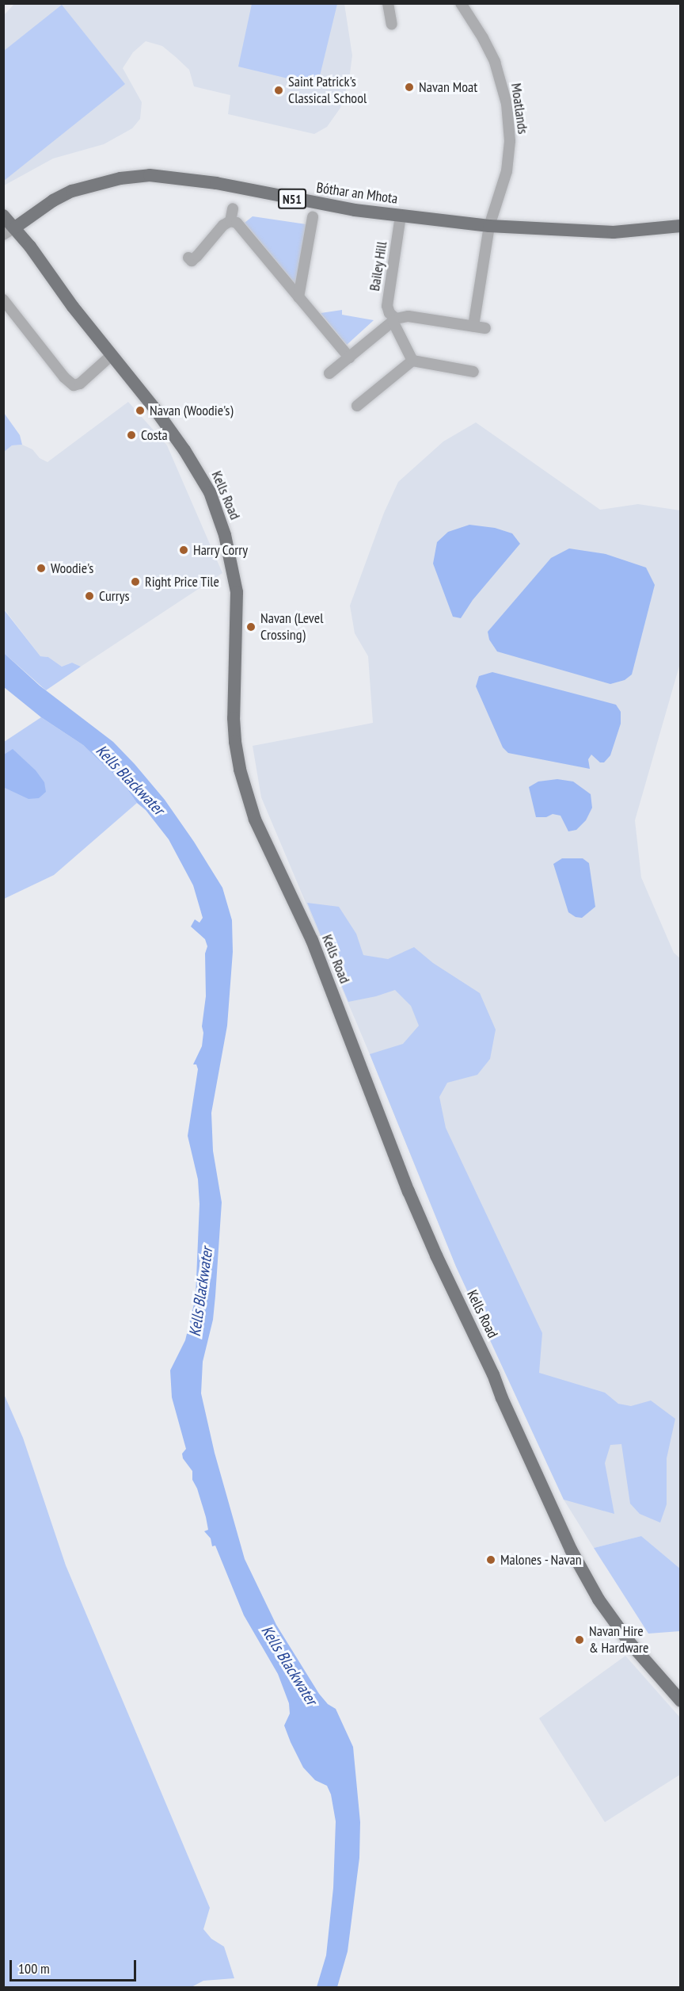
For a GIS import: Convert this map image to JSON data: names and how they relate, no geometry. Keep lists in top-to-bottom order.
{
  "streets": {
    "main road": ["Bóthar an Mhota", "N51", "Kells Road"],
    "street": ["Moatlands", "Bailey Hill"]
  },
  "crossings": [
    ["Moatlands", "Bóthar an Mhota"],
    ["Bóthar an Mhota", "Bailey Hill"],
    ["Bóthar an Mhota", "Kells Road"]
  ],
  "water": ["Kells Blackwater"],
  "places": [
    "Navan Moat",
    "Saint Patrick's Classical School",
    "Navan (Woodie's)",
    "Costa",
    "Harry Corry",
    "Woodie's",
    "Right Price Tile",
    "Currys",
    "Navan (Level Crossing)",
    "Malones - Navan",
    "Navan Hire & Hardware"
  ],
  "scale_bar": "100 m"
}
